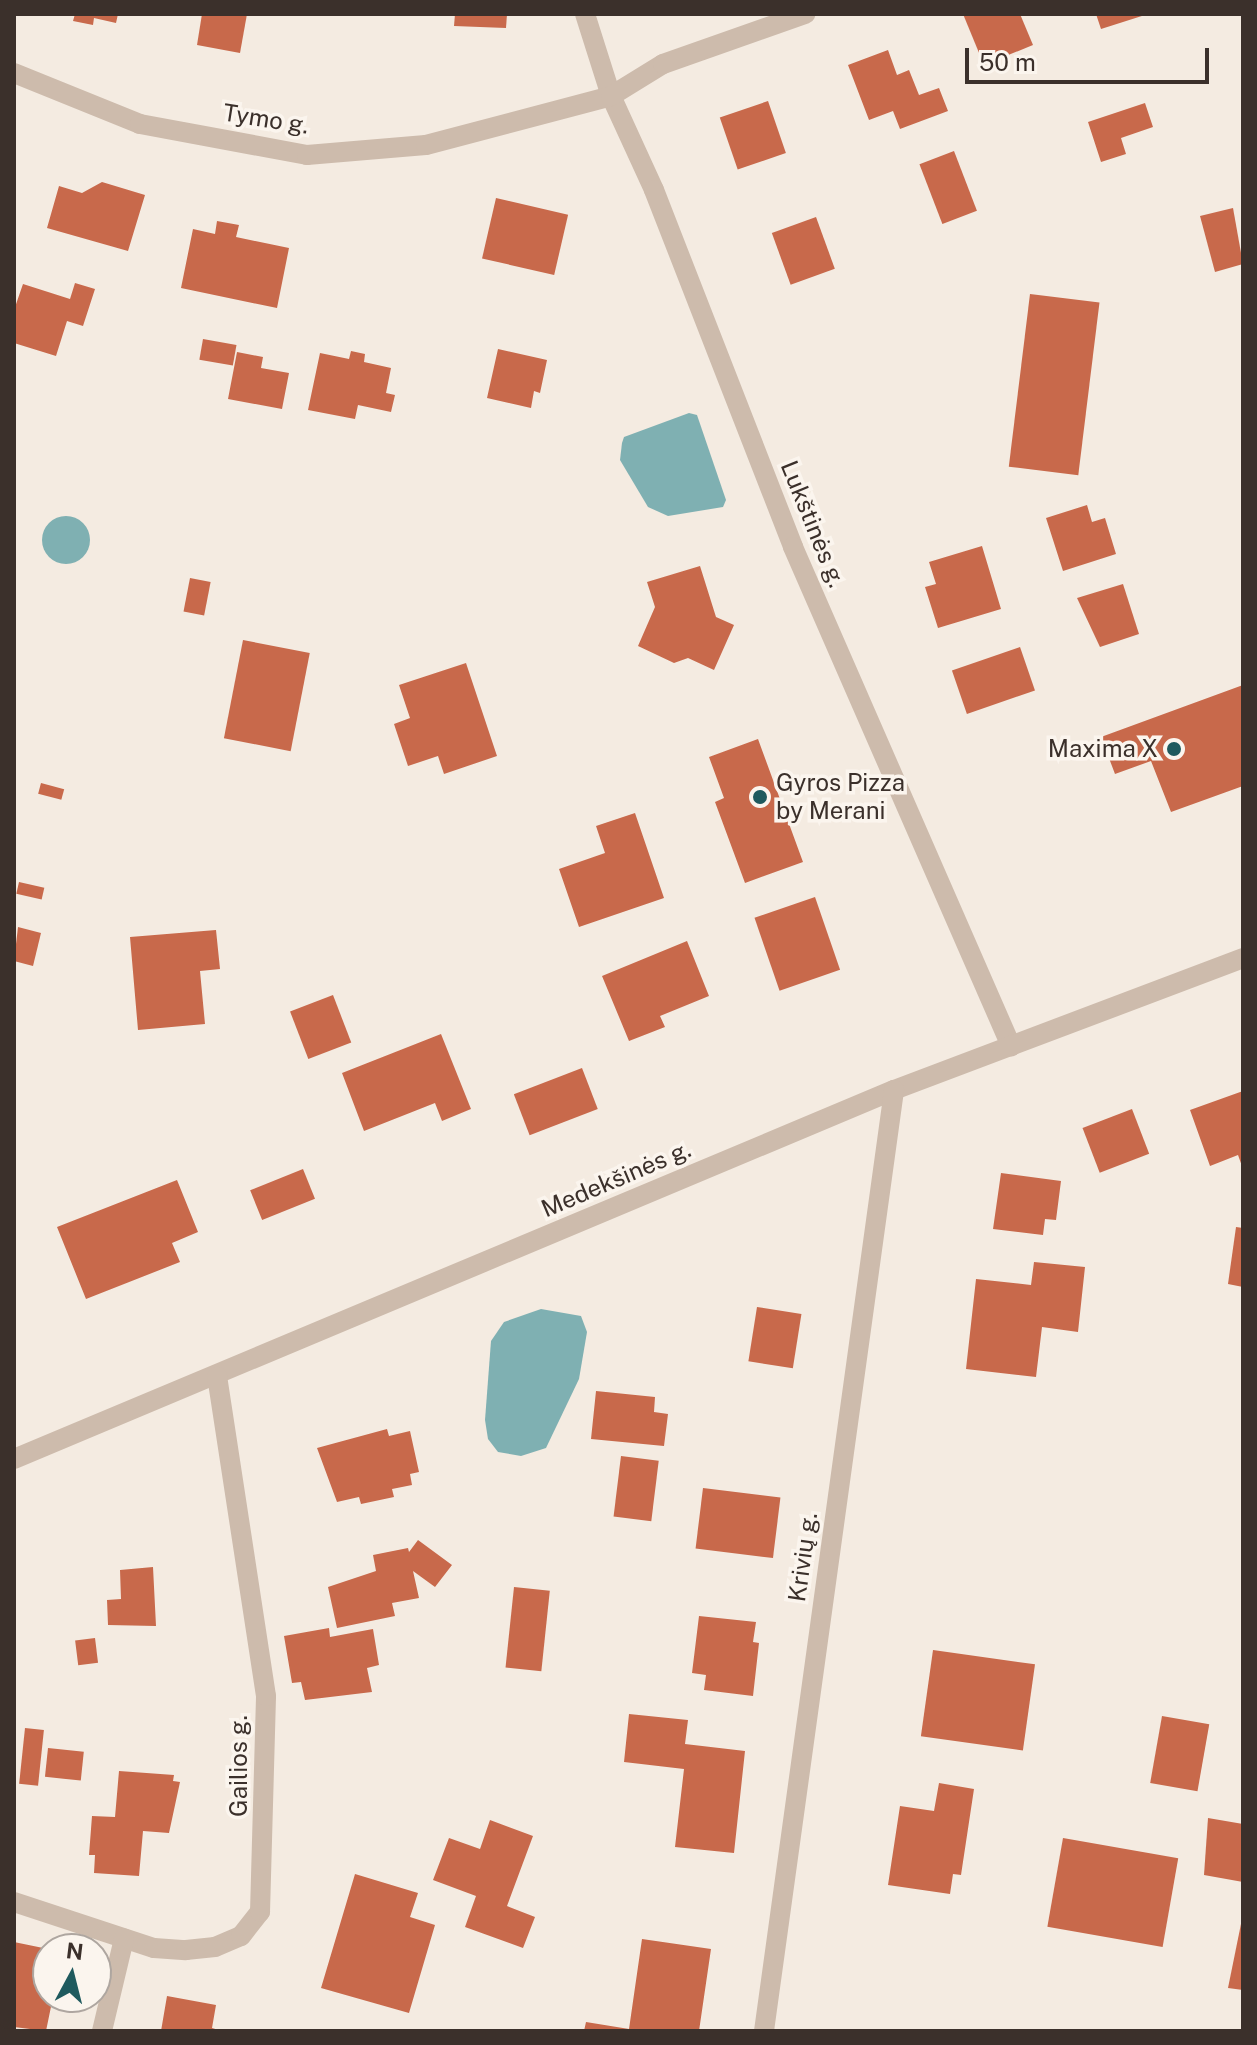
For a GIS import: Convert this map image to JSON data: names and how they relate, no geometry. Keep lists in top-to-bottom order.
{
  "streets": {
    "street": [
      "Tymo g.",
      "Lukštinės g.",
      "Medekšinės g.",
      "Krivių g.",
      "Gailios g."
    ]
  },
  "crossings": [
    ["Tymo g.", "Lukštinės g."],
    ["Lukštinės g.", "Medekšinės g."],
    ["Medekšinės g.", "Krivių g."],
    ["Medekšinės g.", "Gailios g."]
  ],
  "places": ["Maxima X", "Gyros Pizza by Merani"],
  "scale_bar": "50 m",
  "north": "top"
}
